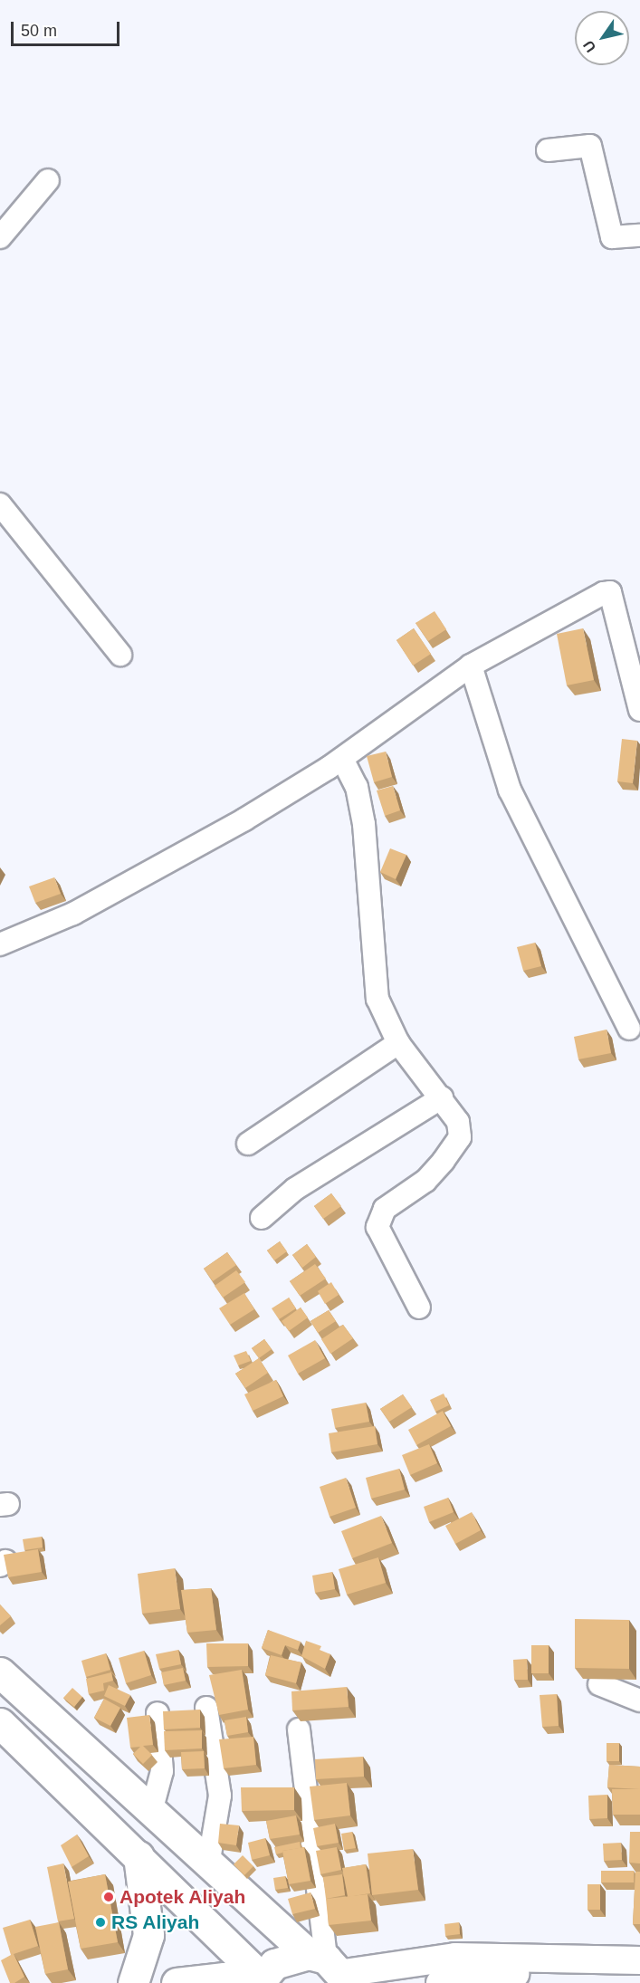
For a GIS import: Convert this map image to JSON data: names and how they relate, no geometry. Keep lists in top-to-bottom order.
{
  "places": ["Apotek Aliyah", "RS Aliyah"],
  "scale_bar": "50 m",
  "north": "bottom left"
}
